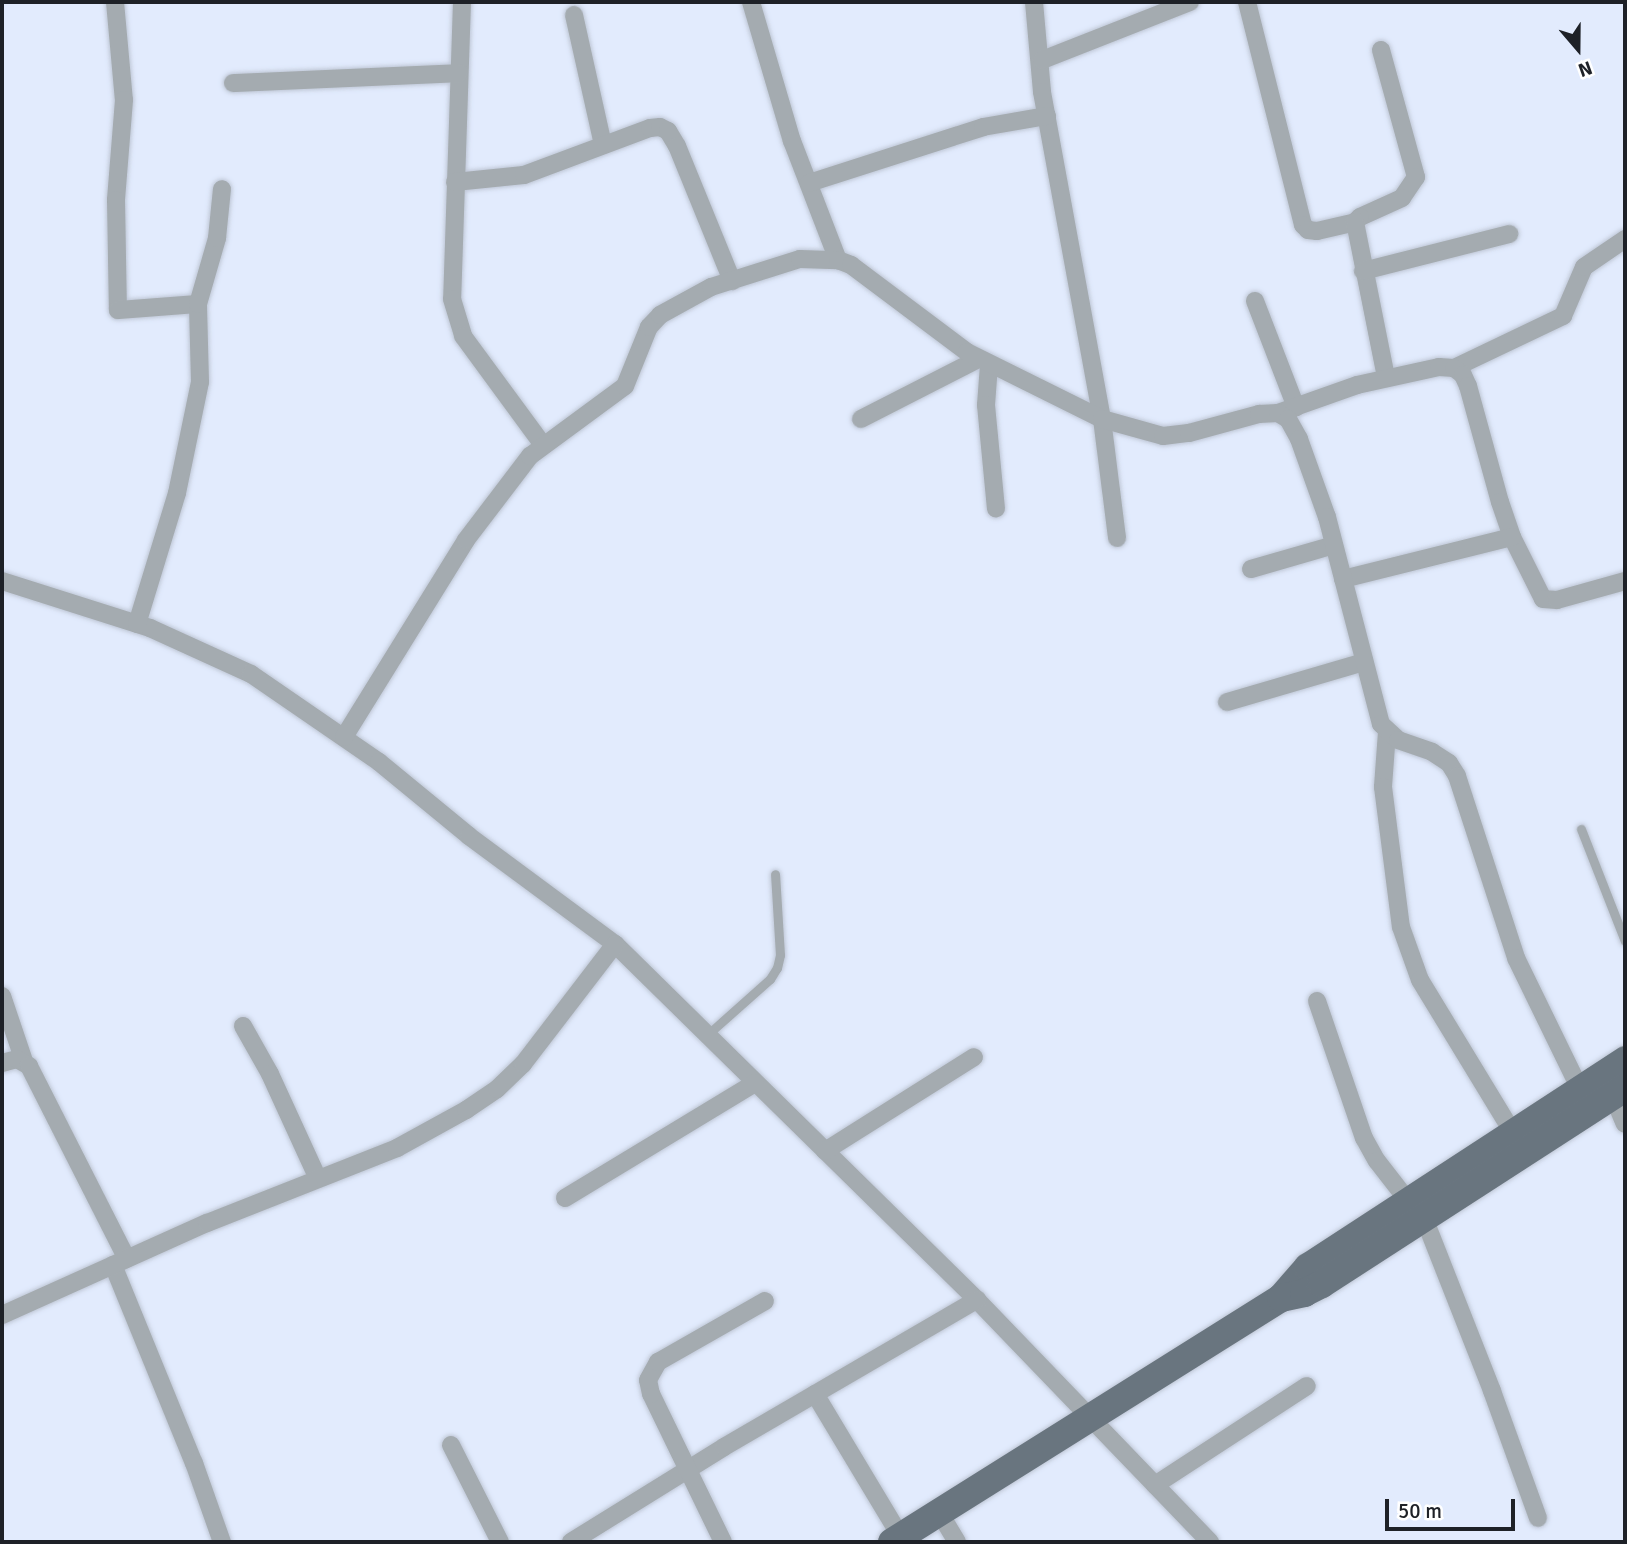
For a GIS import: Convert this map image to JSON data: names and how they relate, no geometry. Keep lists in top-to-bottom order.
{
  "scale_bar": "50 m",
  "north": "bottom"
}
